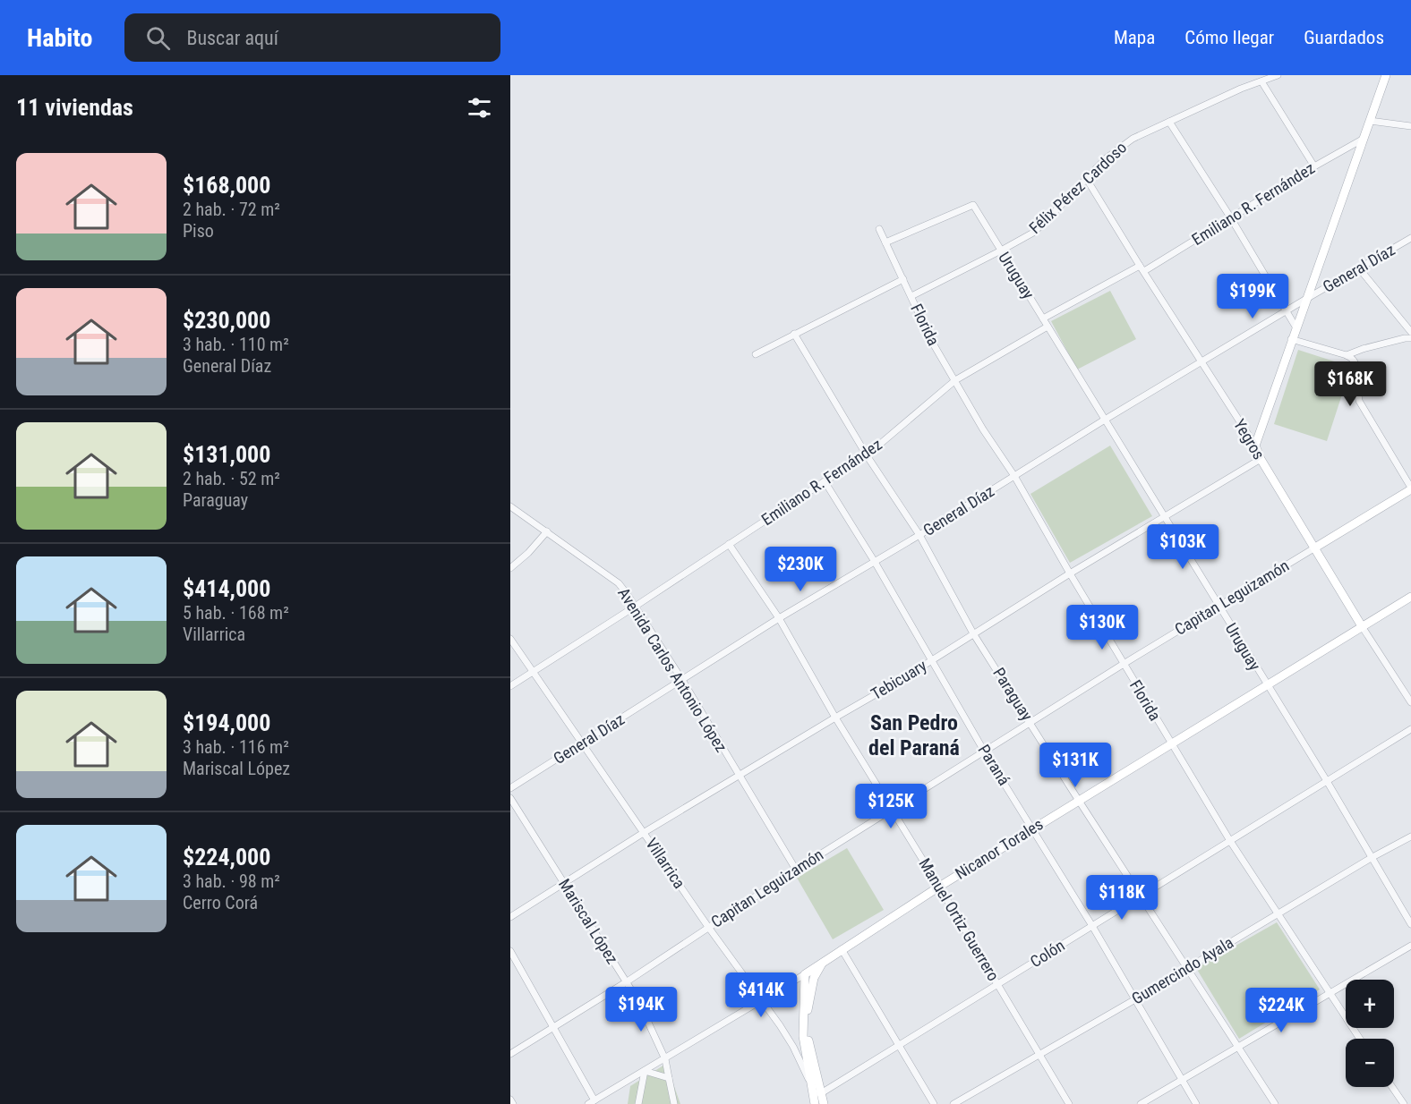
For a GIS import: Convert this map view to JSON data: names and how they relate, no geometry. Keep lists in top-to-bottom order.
{
  "streets": {
    "street": [
      "Félix Pérez Cardoso",
      "Emiliano R. Fernández",
      "General Díaz",
      "Uruguay",
      "Florida",
      "Yegros",
      "Capitan Leguizamón",
      "Avenida Carlos Antonio López",
      "Tebicuary",
      "Paraguay",
      "Paraná",
      "Nicanor Torales",
      "Villarrica",
      "Manuel Ortiz Guerrero",
      "Mariscal López",
      "Colón",
      "Gumercindo Ayala"
    ]
  },
  "crossings": [
    ["Félix Pérez Cardoso", "Uruguay"],
    ["Félix Pérez Cardoso", "Florida"],
    ["Félix Pérez Cardoso", "Yegros"],
    ["Emiliano R. Fernández", "Uruguay"],
    ["Emiliano R. Fernández", "Florida"],
    ["Emiliano R. Fernández", "Yegros"],
    ["Emiliano R. Fernández", "Avenida Carlos Antonio López"],
    ["Emiliano R. Fernández", "Paraguay"],
    ["Emiliano R. Fernández", "Paraná"],
    ["Emiliano R. Fernández", "Villarrica"],
    ["Emiliano R. Fernández", "Manuel Ortiz Guerrero"],
    ["General Díaz", "Uruguay"],
    ["General Díaz", "Florida"],
    ["General Díaz", "Yegros"],
    ["General Díaz", "Avenida Carlos Antonio López"],
    ["General Díaz", "Paraguay"],
    ["General Díaz", "Paraná"],
    ["General Díaz", "Villarrica"],
    ["General Díaz", "Manuel Ortiz Guerrero"],
    ["Uruguay", "Florida"],
    ["Uruguay", "Capitan Leguizamón"],
    ["Uruguay", "Tebicuary"],
    ["Uruguay", "Nicanor Torales"],
    ["Uruguay", "Colón"],
    ["Uruguay", "Gumercindo Ayala"],
    ["Florida", "Capitan Leguizamón"],
    ["Florida", "Tebicuary"],
    ["Florida", "Nicanor Torales"],
    ["Florida", "Colón"],
    ["Florida", "Gumercindo Ayala"],
    ["Yegros", "Capitan Leguizamón"],
    ["Yegros", "Tebicuary"],
    ["Yegros", "Nicanor Torales"],
    ["Capitan Leguizamón", "Avenida Carlos Antonio López"],
    ["Capitan Leguizamón", "Paraguay"],
    ["Capitan Leguizamón", "Paraná"],
    ["Capitan Leguizamón", "Villarrica"],
    ["Capitan Leguizamón", "Manuel Ortiz Guerrero"],
    ["Capitan Leguizamón", "Mariscal López"],
    ["Avenida Carlos Antonio López", "Tebicuary"],
    ["Tebicuary", "Paraguay"],
    ["Tebicuary", "Paraná"],
    ["Tebicuary", "Villarrica"],
    ["Tebicuary", "Manuel Ortiz Guerrero"],
    ["Tebicuary", "Mariscal López"],
    ["Paraguay", "Nicanor Torales"],
    ["Paraguay", "Colón"],
    ["Paraguay", "Gumercindo Ayala"],
    ["Paraná", "Nicanor Torales"],
    ["Paraná", "Colón"],
    ["Paraná", "Gumercindo Ayala"],
    ["Nicanor Torales", "Villarrica"],
    ["Nicanor Torales", "Manuel Ortiz Guerrero"],
    ["Nicanor Torales", "Mariscal López"],
    ["Villarrica", "Colón"],
    ["Manuel Ortiz Guerrero", "Colón"],
    ["Manuel Ortiz Guerrero", "Gumercindo Ayala"]
  ],
  "districts": ["San Pedro del Paraná"],
  "page": {
    "header": "Habito",
    "search": "Buscar aquí",
    "nav": ["Mapa", "Cómo llegar", "Guardados"],
    "heading": "11 viviendas",
    "list": [
      {
        "name": "$168,000",
        "note": "2 hab. · 72 m² · Piso"
      },
      {
        "name": "$230,000",
        "note": "3 hab. · 110 m² · General Díaz"
      },
      {
        "name": "$131,000",
        "note": "2 hab. · 52 m² · Paraguay"
      },
      {
        "name": "$414,000",
        "note": "5 hab. · 168 m² · Villarrica"
      },
      {
        "name": "$194,000",
        "note": "3 hab. · 116 m² · Mariscal López"
      },
      {
        "name": "$224,000",
        "note": "3 hab. · 98 m² · Cerro Corá"
      }
    ],
    "price": [
      "$199K",
      "$168K",
      "$103K",
      "$230K",
      "$130K",
      "$131K",
      "$125K",
      "$118K",
      "$414K",
      "$194K",
      "$224K"
    ],
    "map_buttons": ["+", "−"]
  }
}
